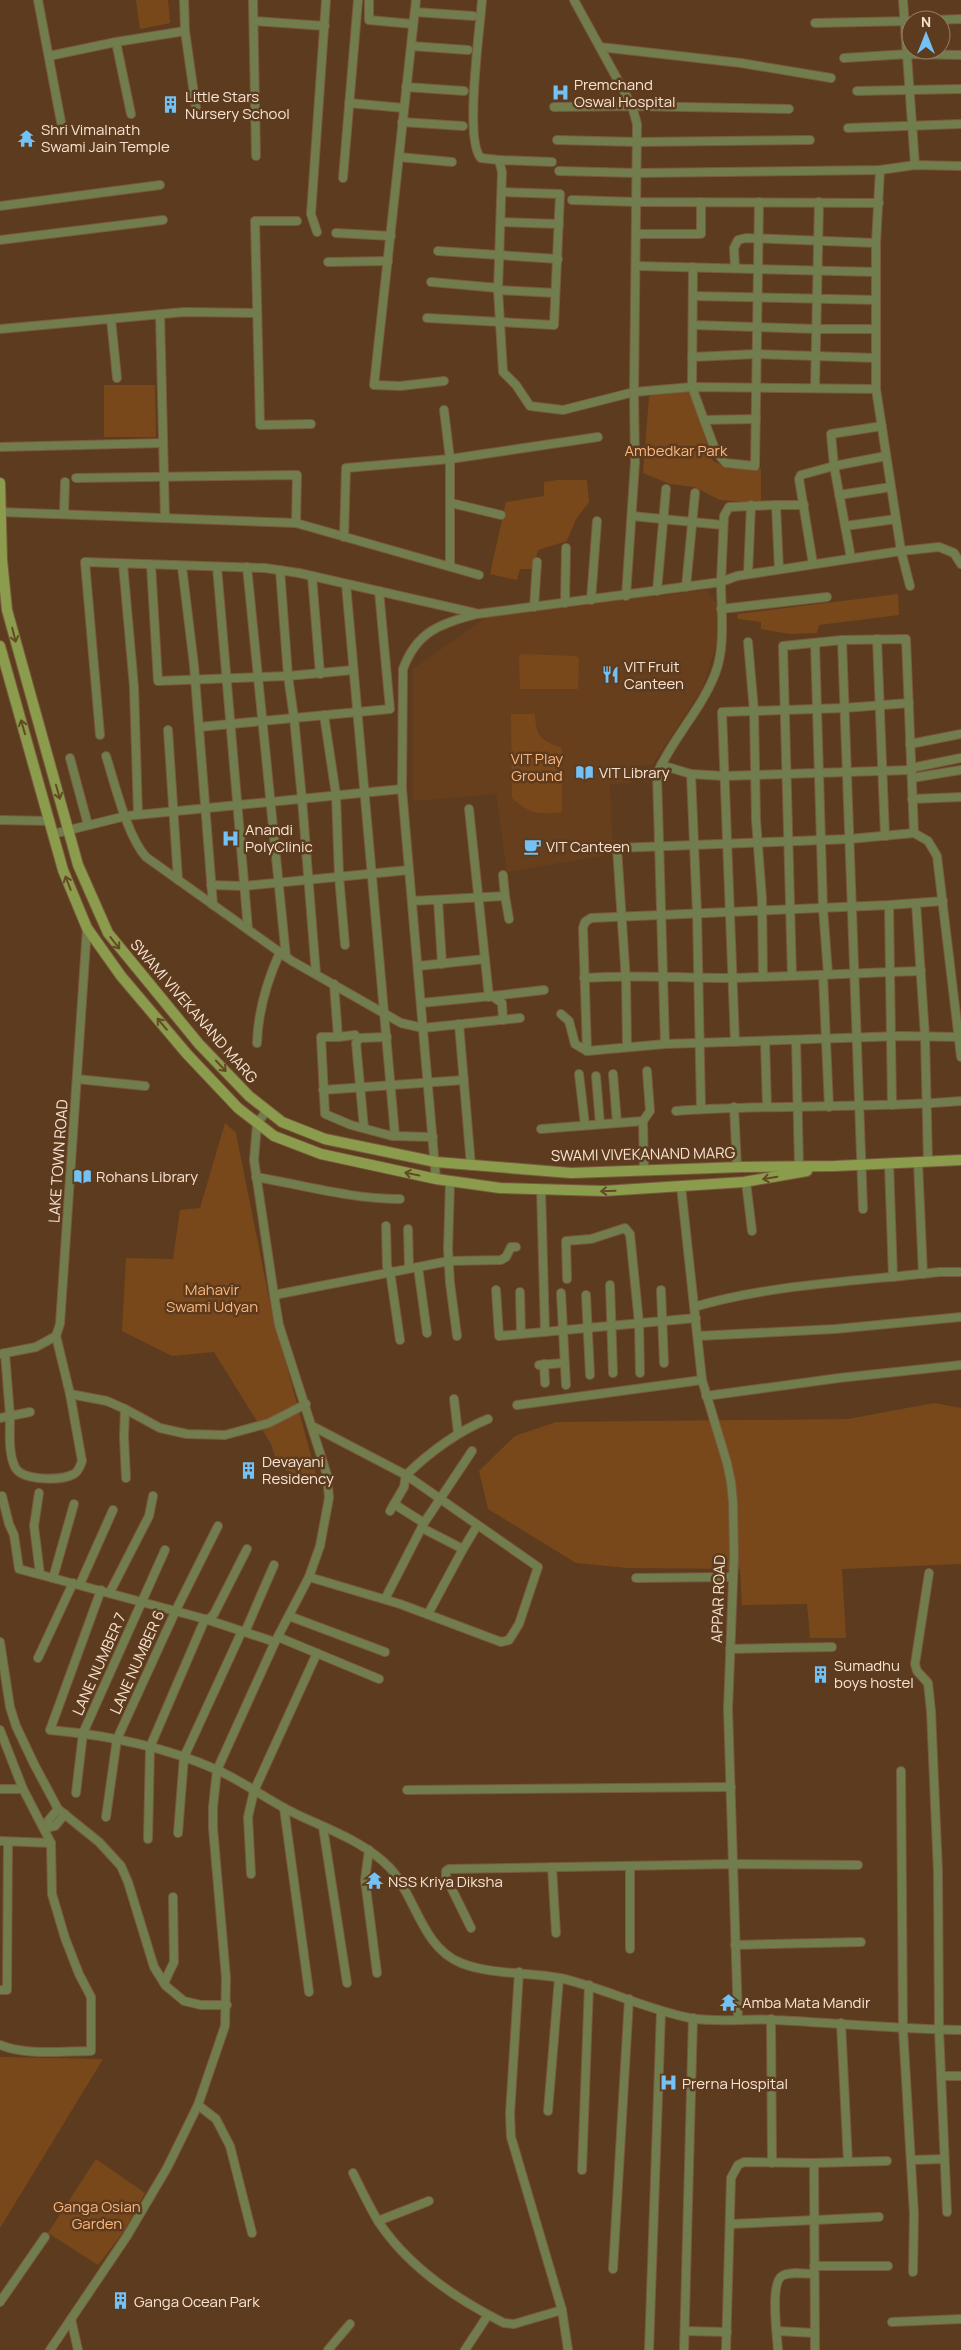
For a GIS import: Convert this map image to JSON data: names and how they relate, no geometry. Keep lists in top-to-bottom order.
{
  "streets": {
    "main road": ["SWAMI VIVEKANAND MARG"],
    "street": [
      "LAKE TOWN ROAD",
      "APPAR ROAD",
      "LANE NUMBER 6",
      "LANE NUMBER 7"
    ]
  },
  "crossings": [
    ["SWAMI VIVEKANAND MARG", "LAKE TOWN ROAD"],
    ["SWAMI VIVEKANAND MARG", "APPAR ROAD"]
  ],
  "parks": [
    "Ambedkar Park",
    "VIT Play Ground",
    "Mahavir Swami Udyan",
    "Ganga Osian Garden"
  ],
  "places": {
    "hospital": ["Premchand Oswal Hospital", "Anandi PolyClinic", "Prerna Hospital"],
    "building": [
      "Little Stars Nursery School",
      "Devayani Residency",
      "Sumadhu boys hostel",
      "Ganga Ocean Park"
    ],
    "temple": ["Shri Vimalnath Swami Jain Temple", "NSS Kriya Diksha", "Amba Mata Mandir"],
    "restaurant": ["VIT Fruit Canteen"],
    "library": ["VIT Library", "Rohans Library"],
    "cafe": ["VIT Canteen"]
  },
  "north": "top"
}
